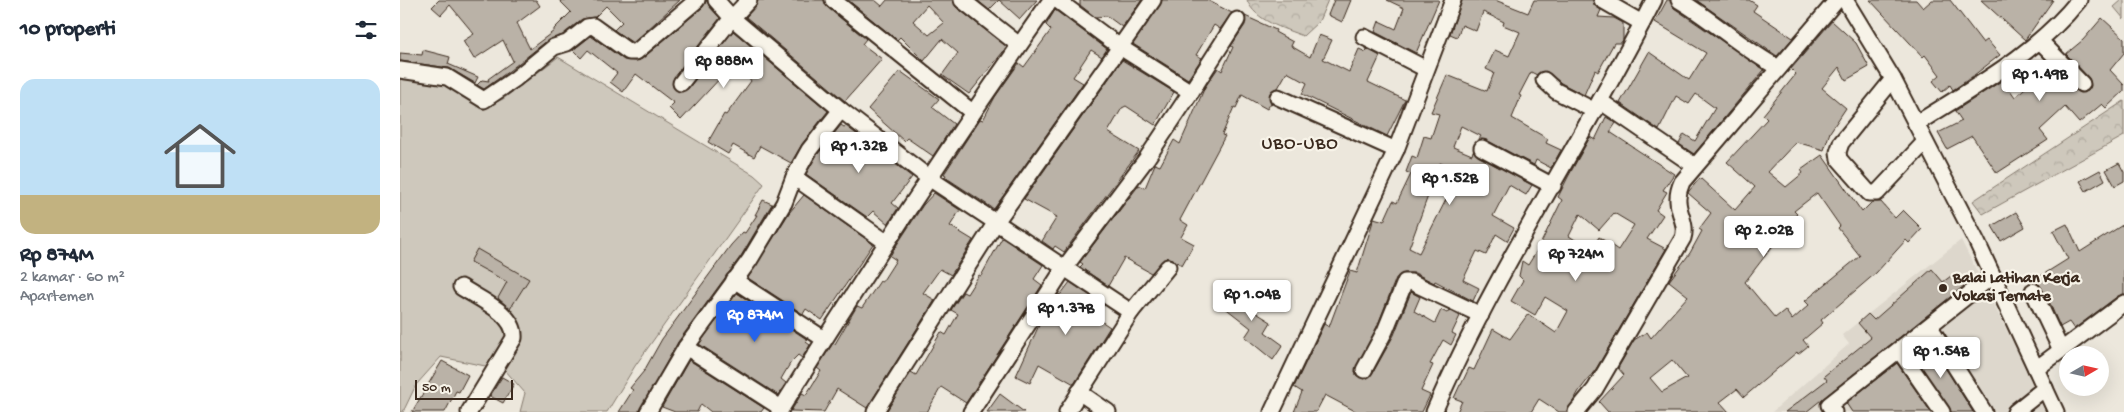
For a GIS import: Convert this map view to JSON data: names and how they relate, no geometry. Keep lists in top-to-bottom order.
{
  "districts": ["UBO-UBO"],
  "places": ["Balai Latihan Kerja Vokasi Ternate"],
  "scale_bar": "50 m",
  "north": "right",
  "page": {
    "heading": "10 properti",
    "price": [
      "Rp 888M",
      "Rp 1.49B",
      "Rp 1.32B",
      "Rp 1.52B",
      "Rp 2.02B",
      "Rp 724M",
      "Rp 1.04B",
      "Rp 1.37B",
      "Rp 874M",
      "Rp 1.54B"
    ],
    "list": [
      {
        "name": "Rp 874M",
        "note": "2 kamar · 60 m² · Apartemen"
      }
    ],
    "scale": "50 m"
  }
}
